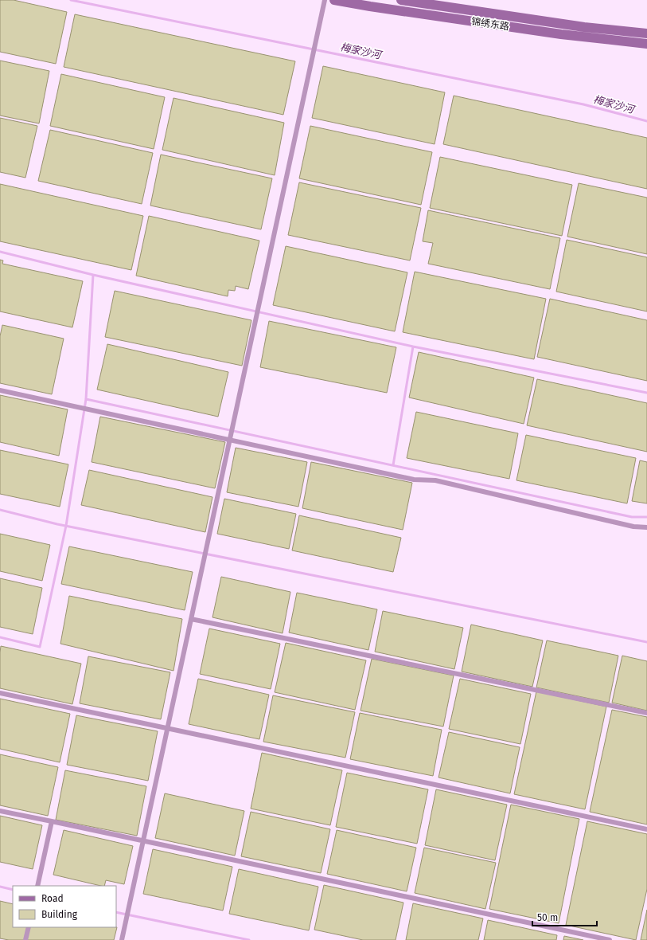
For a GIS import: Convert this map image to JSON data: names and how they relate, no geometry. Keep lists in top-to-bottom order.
{
  "streets": {
    "main road": ["锦绣东路"]
  },
  "water": ["梅家沙河"],
  "legend": ["Road", "Building"],
  "scale_bar": "50 m"
}
